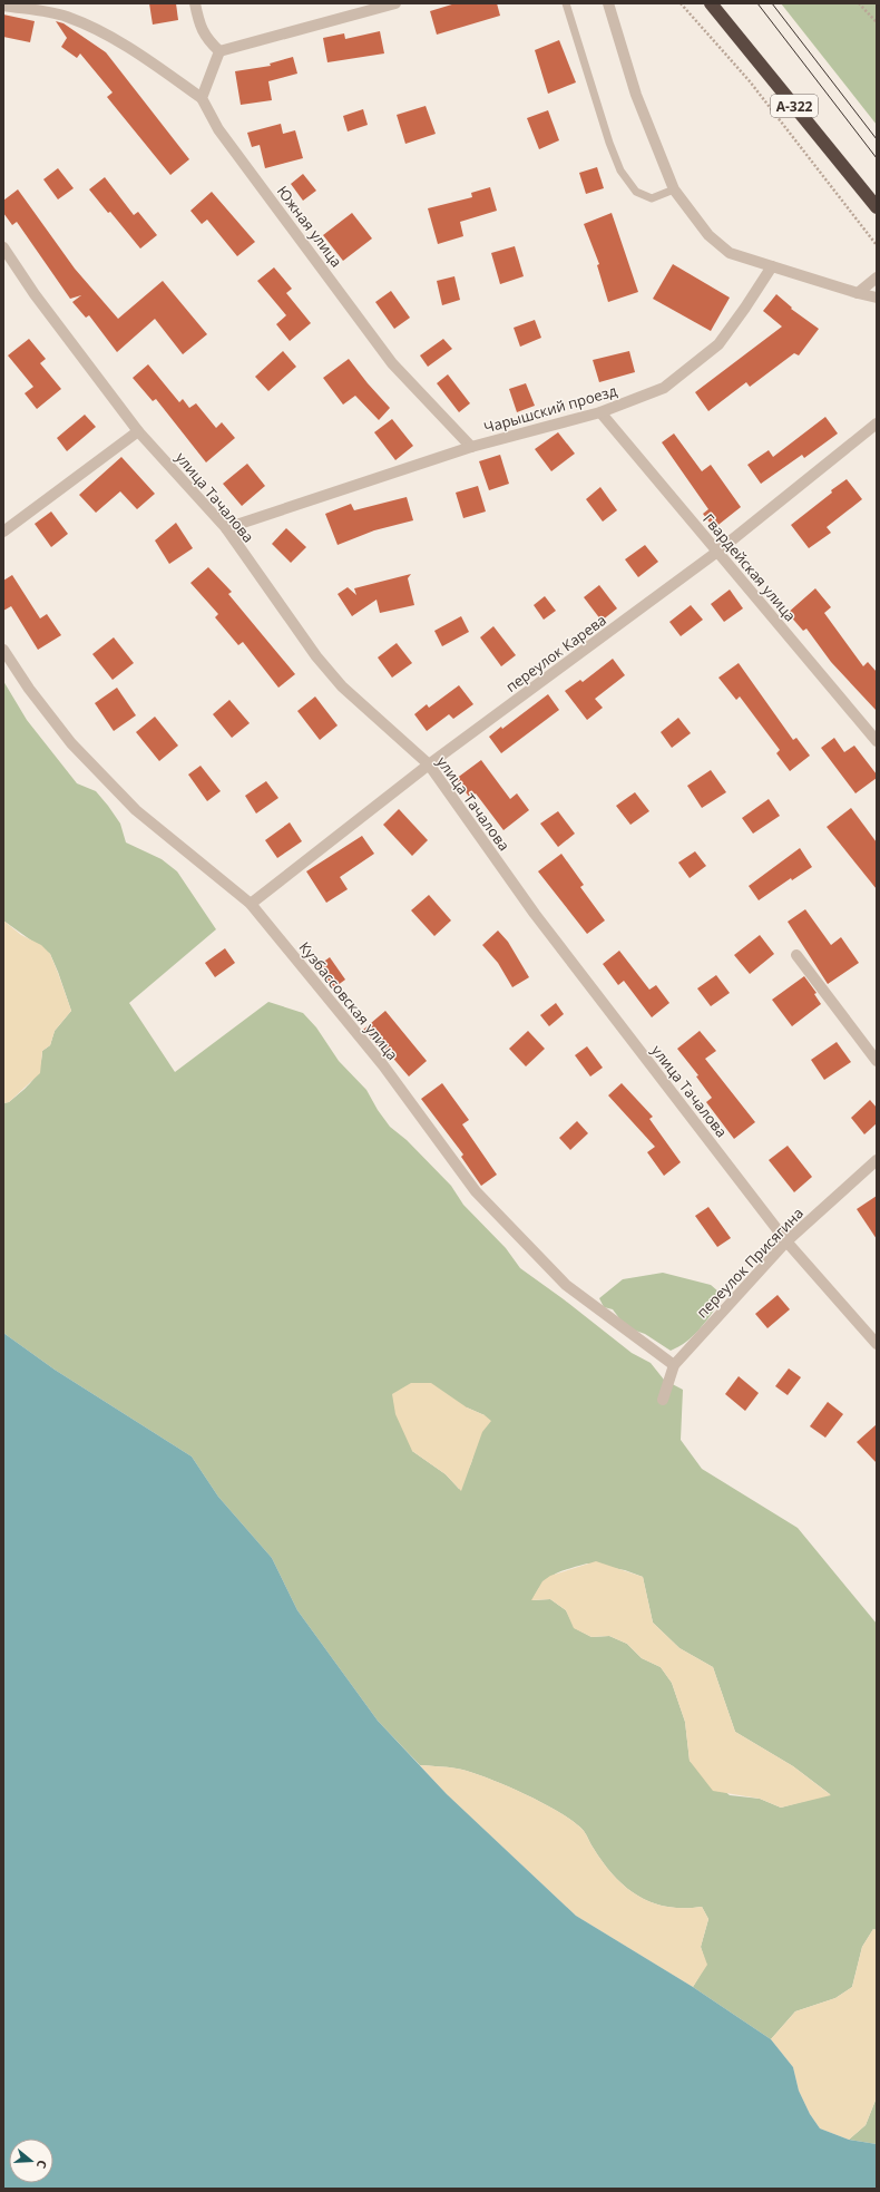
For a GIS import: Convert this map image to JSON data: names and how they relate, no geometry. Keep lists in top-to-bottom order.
{
  "streets": {
    "highway": ["А-322"],
    "street": [
      "Южная улица",
      "Чарышский проезд",
      "улица Тачалова",
      "Гвардейская улица",
      "переулок Карева",
      "Кузбассовская улица",
      "переулок Присягина"
    ]
  },
  "crossings": [
    ["Южная улица", "Чарышский проезд"],
    ["Чарышский проезд", "улица Тачалова"],
    ["Чарышский проезд", "Гвардейская улица"],
    ["улица Тачалова", "переулок Карева"],
    ["улица Тачалова", "переулок Присягина"],
    ["Гвардейская улица", "переулок Карева"],
    ["переулок Карева", "Кузбассовская улица"],
    ["Кузбассовская улица", "переулок Присягина"]
  ],
  "north": "right"
}
